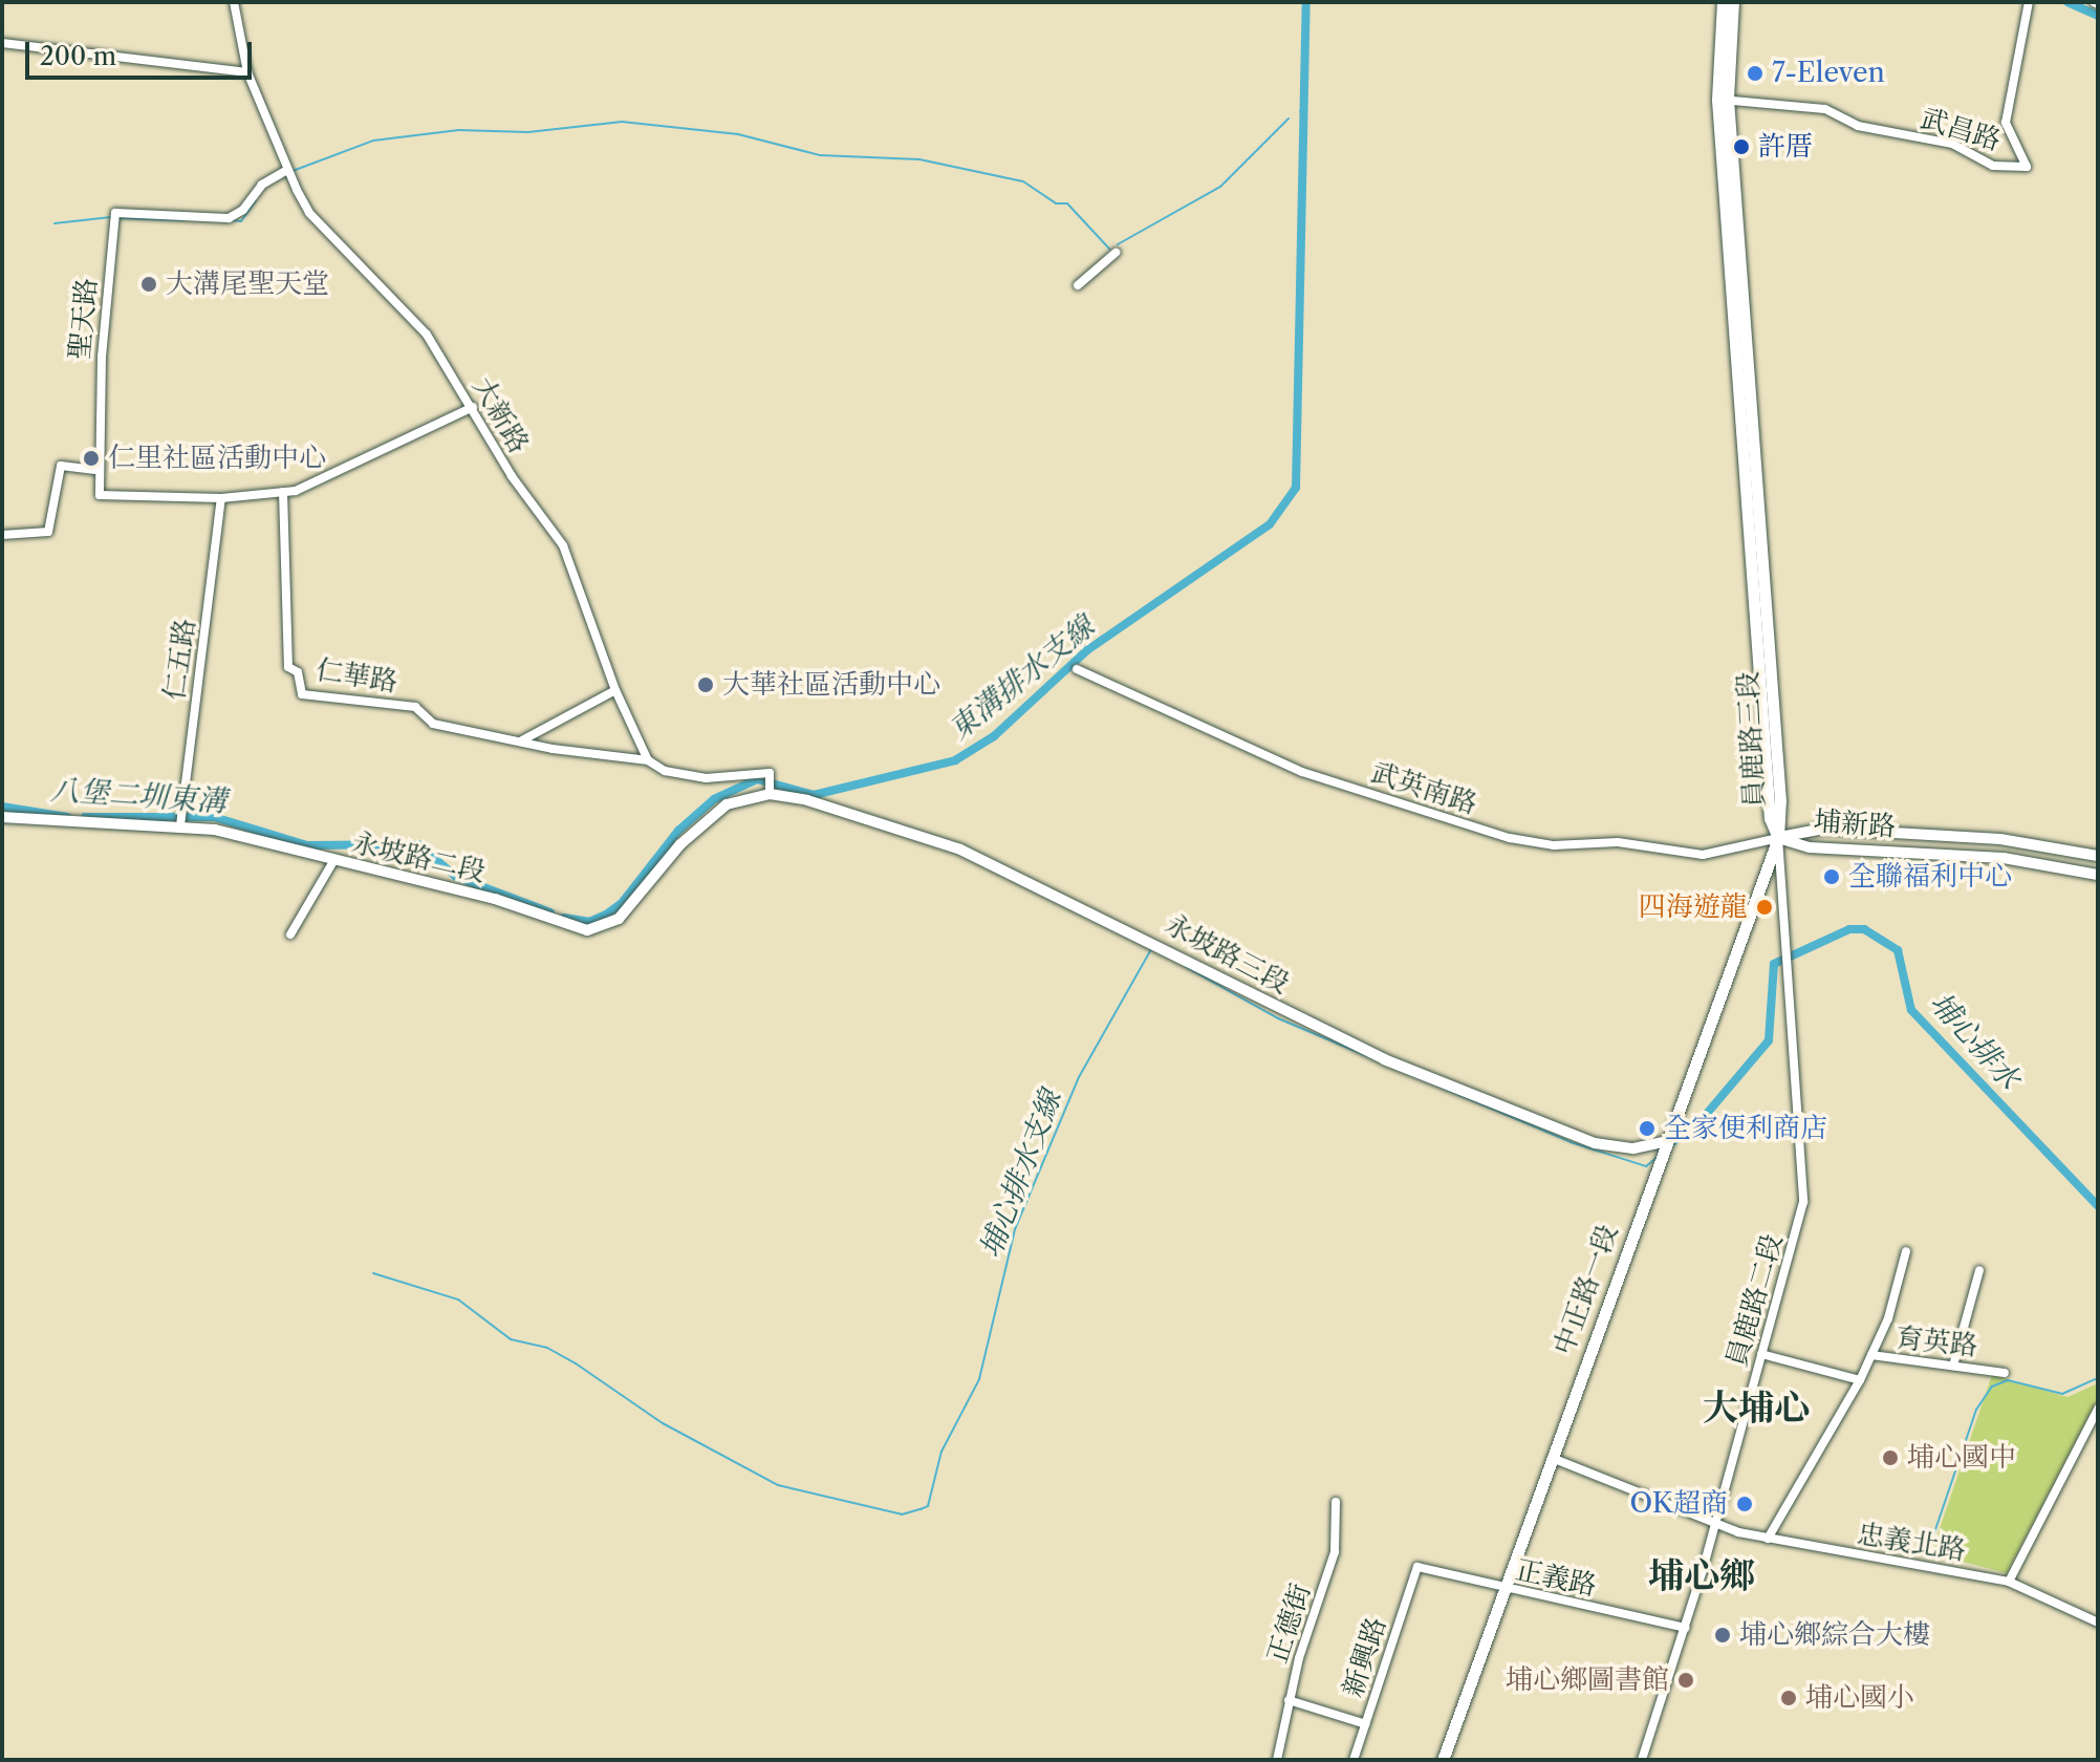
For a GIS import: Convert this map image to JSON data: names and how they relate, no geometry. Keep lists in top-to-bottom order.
{
  "streets": {
    "main road": ["員鹿路三段", "中正路一段"],
    "street": [
      "武昌路",
      "聖天路",
      "大新路",
      "仁五路",
      "仁華路",
      "武英南路",
      "埔新路",
      "永坡路二段",
      "永坡路三段",
      "員鹿路二段",
      "育英路",
      "忠義北路",
      "正義路",
      "正德街",
      "新興路"
    ]
  },
  "crossings": [
    ["武昌路", "員鹿路三段"],
    ["聖天路", "大新路"],
    ["大新路", "仁華路"],
    ["仁五路", "永坡路二段"],
    ["員鹿路三段", "武英南路"],
    ["員鹿路三段", "埔新路"],
    ["員鹿路三段", "中正路一段"],
    ["員鹿路三段", "員鹿路二段"],
    ["武英南路", "埔新路"],
    ["武英南路", "中正路一段"],
    ["武英南路", "員鹿路二段"],
    ["埔新路", "中正路一段"],
    ["埔新路", "員鹿路二段"],
    ["永坡路二段", "永坡路三段"],
    ["永坡路三段", "中正路一段"],
    ["中正路一段", "員鹿路二段"],
    ["中正路一段", "忠義北路"],
    ["中正路一段", "正義路"],
    ["員鹿路二段", "忠義北路"],
    ["員鹿路二段", "正義路"],
    ["育英路", "忠義北路"],
    ["正義路", "新興路"]
  ],
  "districts": ["大埔心", "埔心鄉"],
  "water": [
    "東溝排水支線",
    "八堡二圳東溝",
    "埔心排水",
    "埔心排水支線"
  ],
  "places": [
    "7-Eleven",
    "許厝",
    "大溝尾聖天堂",
    "仁里社區活動中心",
    "大華社區活動中心",
    "全聯福利中心",
    "四海遊龍",
    "全家便利商店",
    "埔心國中",
    "OK超商",
    "埔心鄉綜合大樓",
    "埔心鄉圖書館",
    "埔心國小"
  ],
  "scale_bar": "200 m"
}
